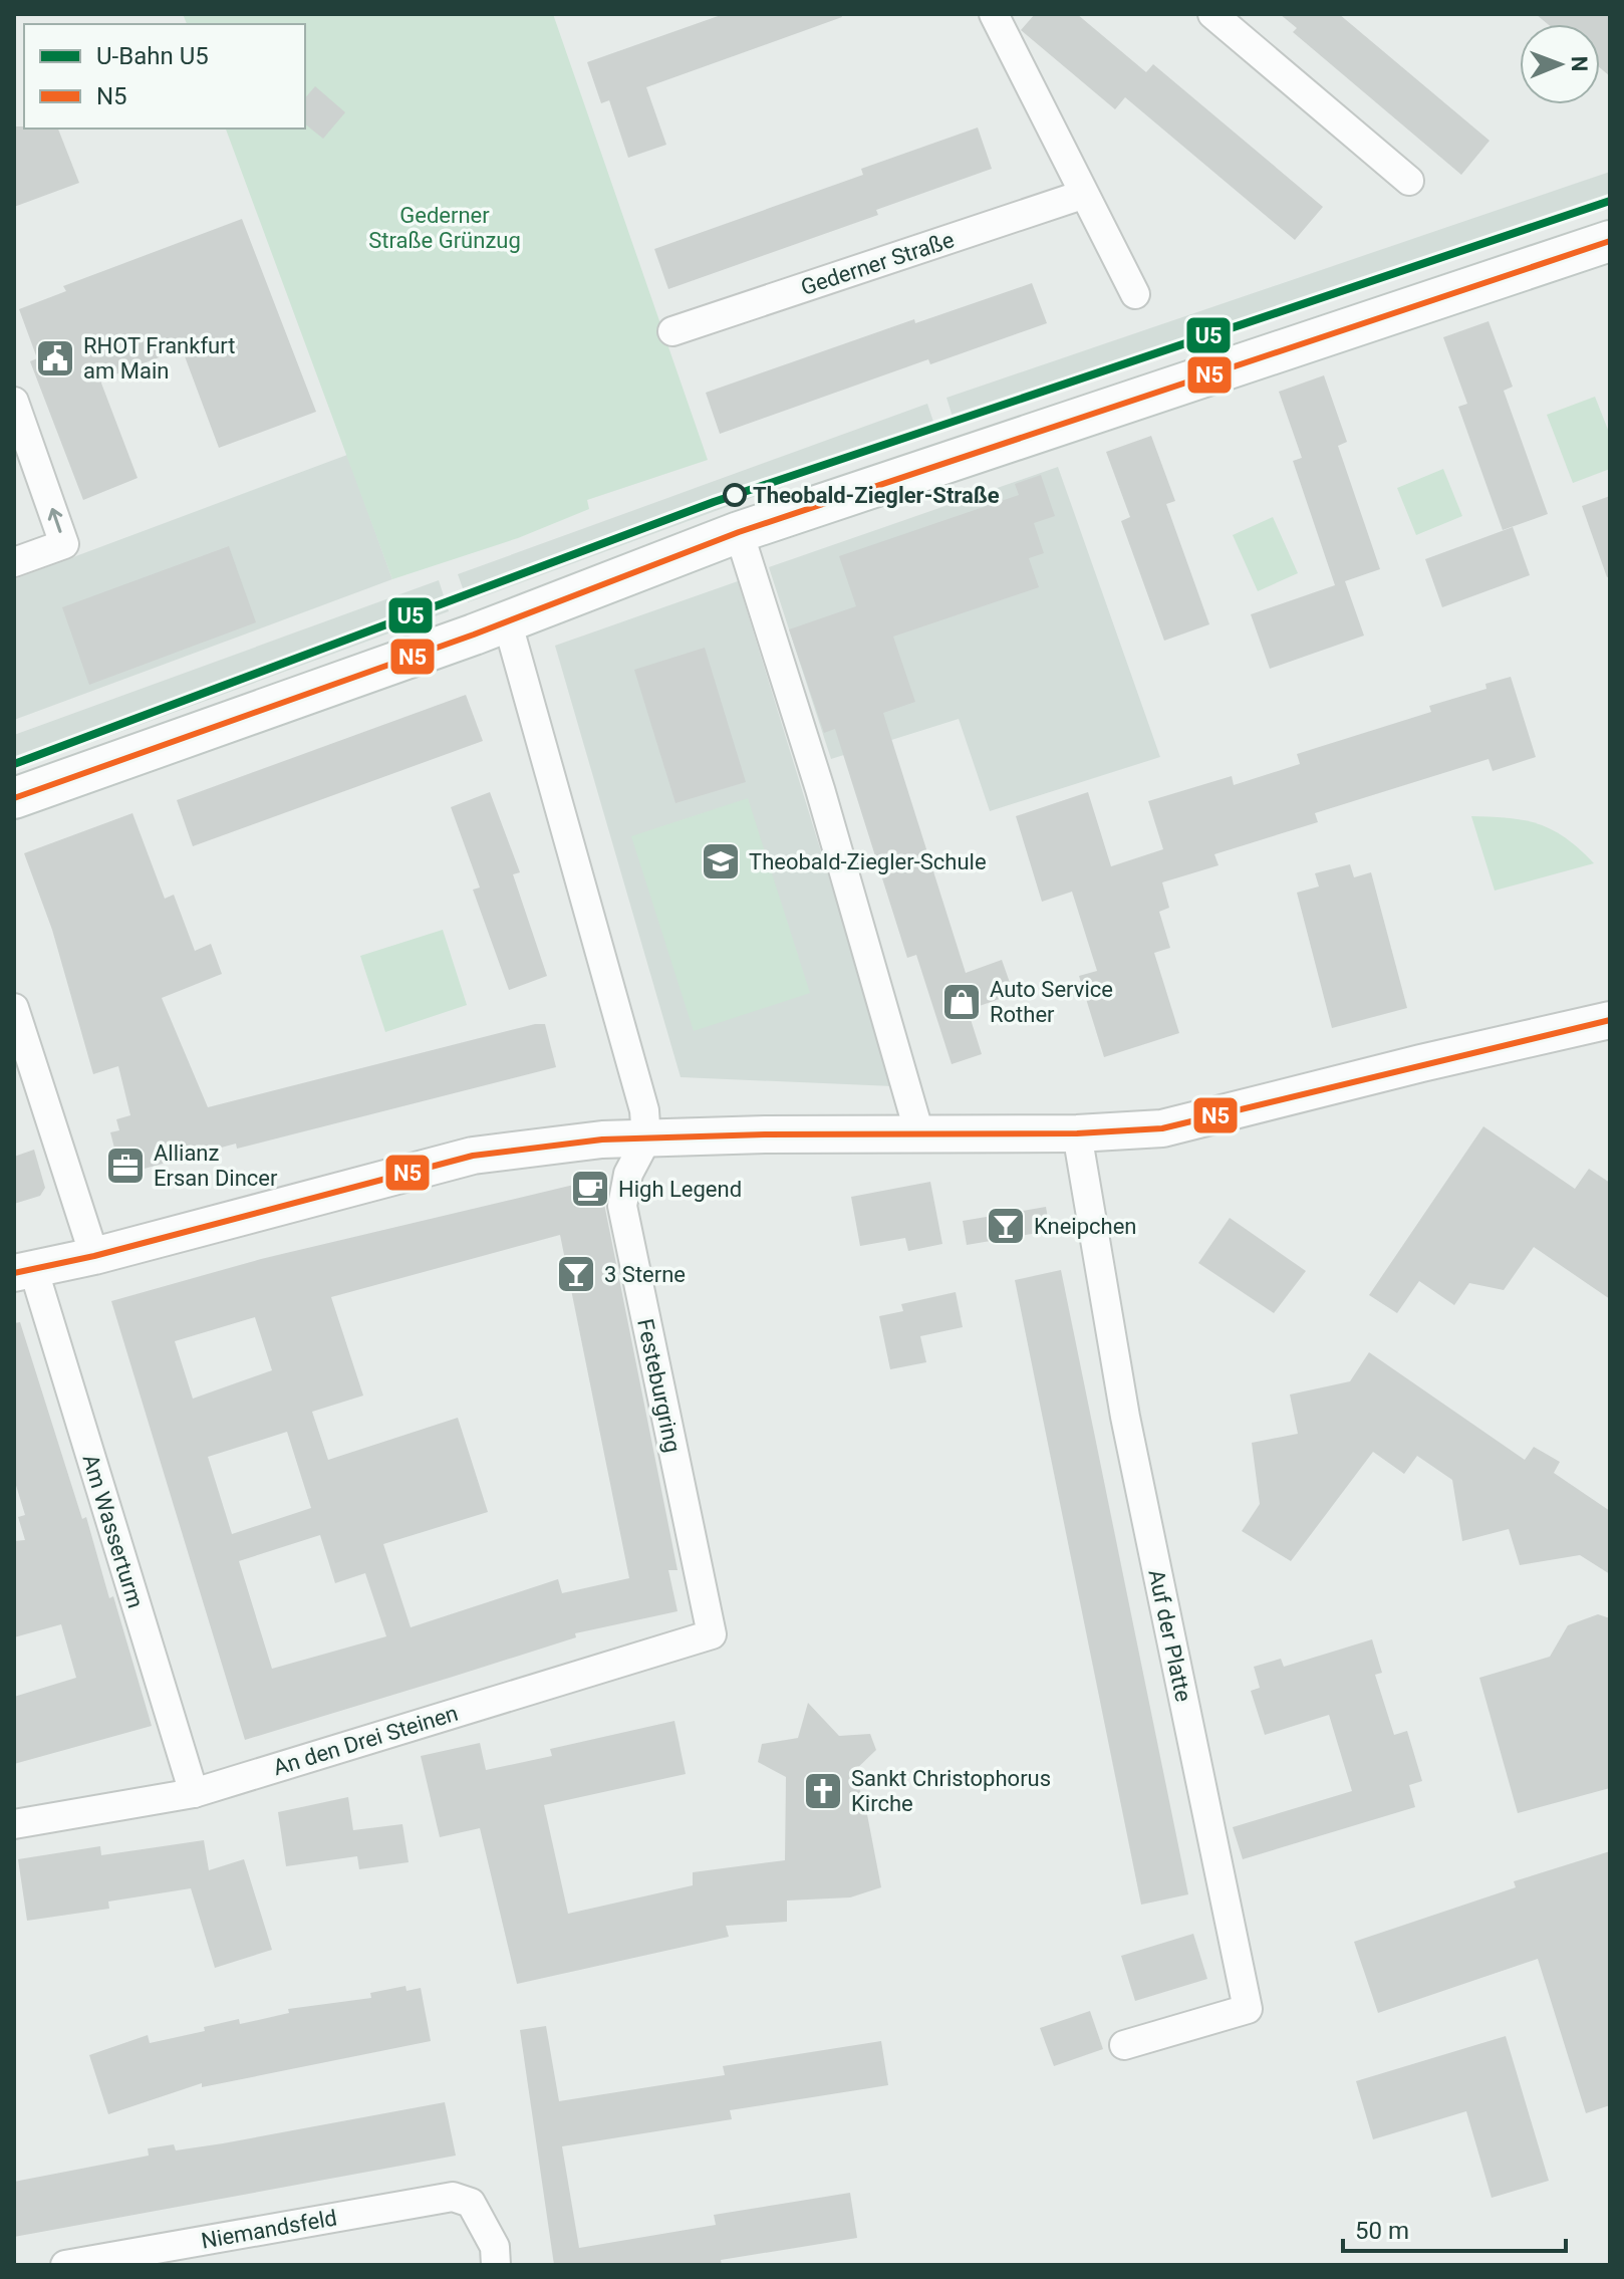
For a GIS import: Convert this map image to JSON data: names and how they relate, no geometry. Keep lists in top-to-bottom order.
{
  "streets": {
    "street": [
      "Gederner Straße",
      "Festeburgring",
      "Am Wasserturm",
      "Auf der Platte",
      "An den Drei Steinen",
      "Niemandsfeld"
    ]
  },
  "crossings": [
    ["Festeburgring", "An den Drei Steinen"],
    ["Am Wasserturm", "An den Drei Steinen"]
  ],
  "parks": ["Gederner Straße Grünzug"],
  "places": {
    "public building": ["RHOT Frankfurt am Main"],
    "other": ["Theobald-Ziegler-Straße"],
    "school or university": ["Theobald-Ziegler-Schule"],
    "shop": ["Auto Service Rother"],
    "office": ["Allianz Ersan Dincer"],
    "cafe": ["High Legend"],
    "bar": ["Kneipchen", "3 Sterne"],
    "church": ["Sankt Christophorus Kirche"]
  },
  "lines": ["metro line U5", "transit line N5"],
  "legend": ["U-Bahn U5", "N5"],
  "scale_bar": "50 m",
  "north": "right"
}
